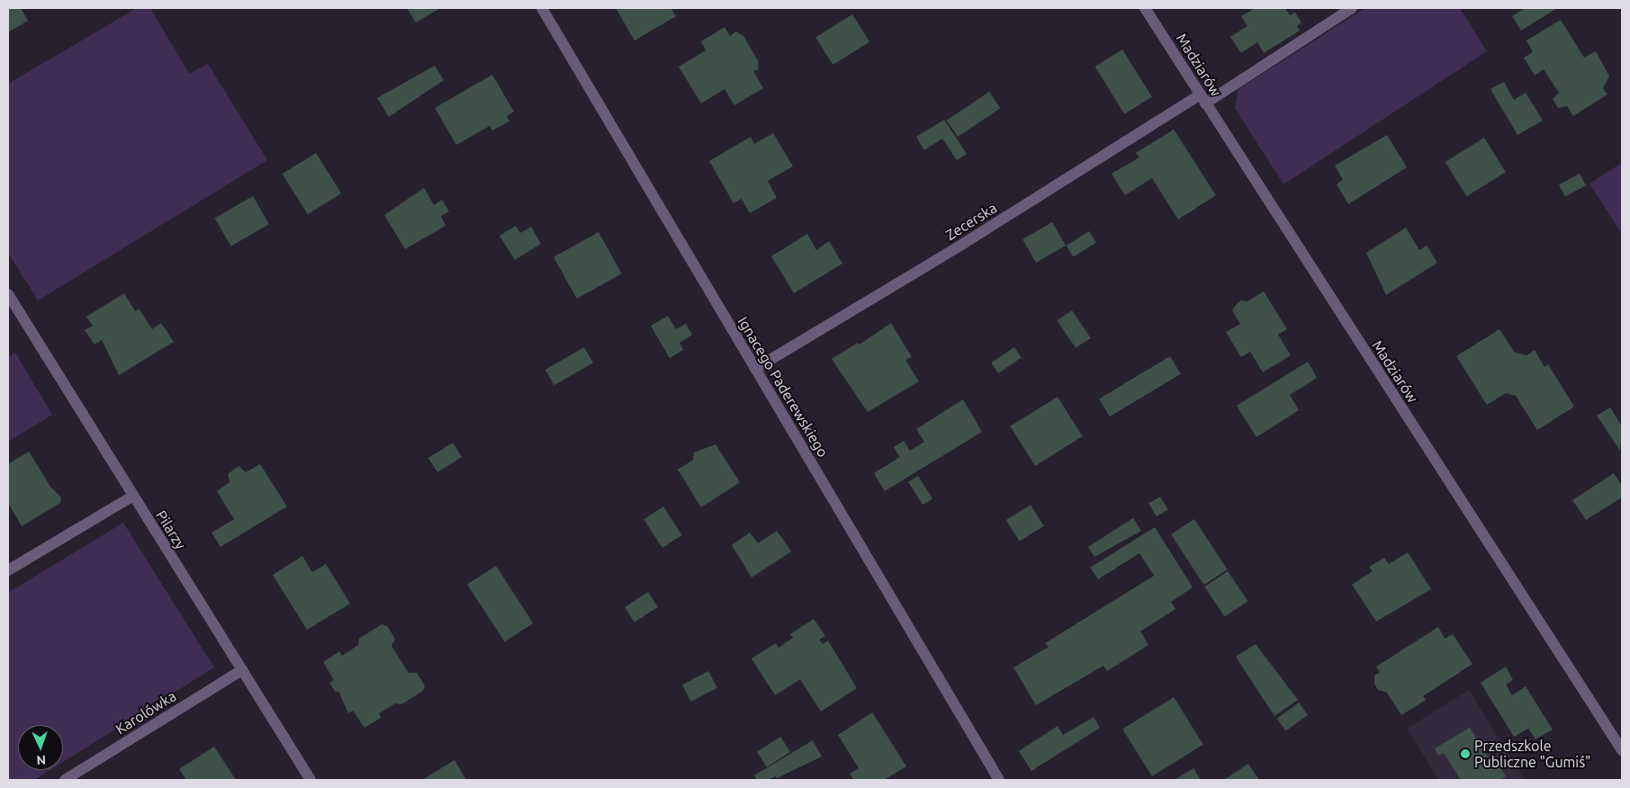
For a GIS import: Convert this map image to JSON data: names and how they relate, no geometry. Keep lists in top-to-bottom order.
{
  "streets": {
    "street": [
      "Madziarów",
      "Zecerska",
      "Ignacego Paderewskiego",
      "Pilarzy",
      "Karolówka"
    ]
  },
  "crossings": [
    ["Madziarów", "Zecerska"],
    ["Zecerska", "Ignacego Paderewskiego"],
    ["Pilarzy", "Karolówka"]
  ],
  "places": ["Przedszkole Publiczne \"Gumiś\""],
  "north": "bottom"
}
